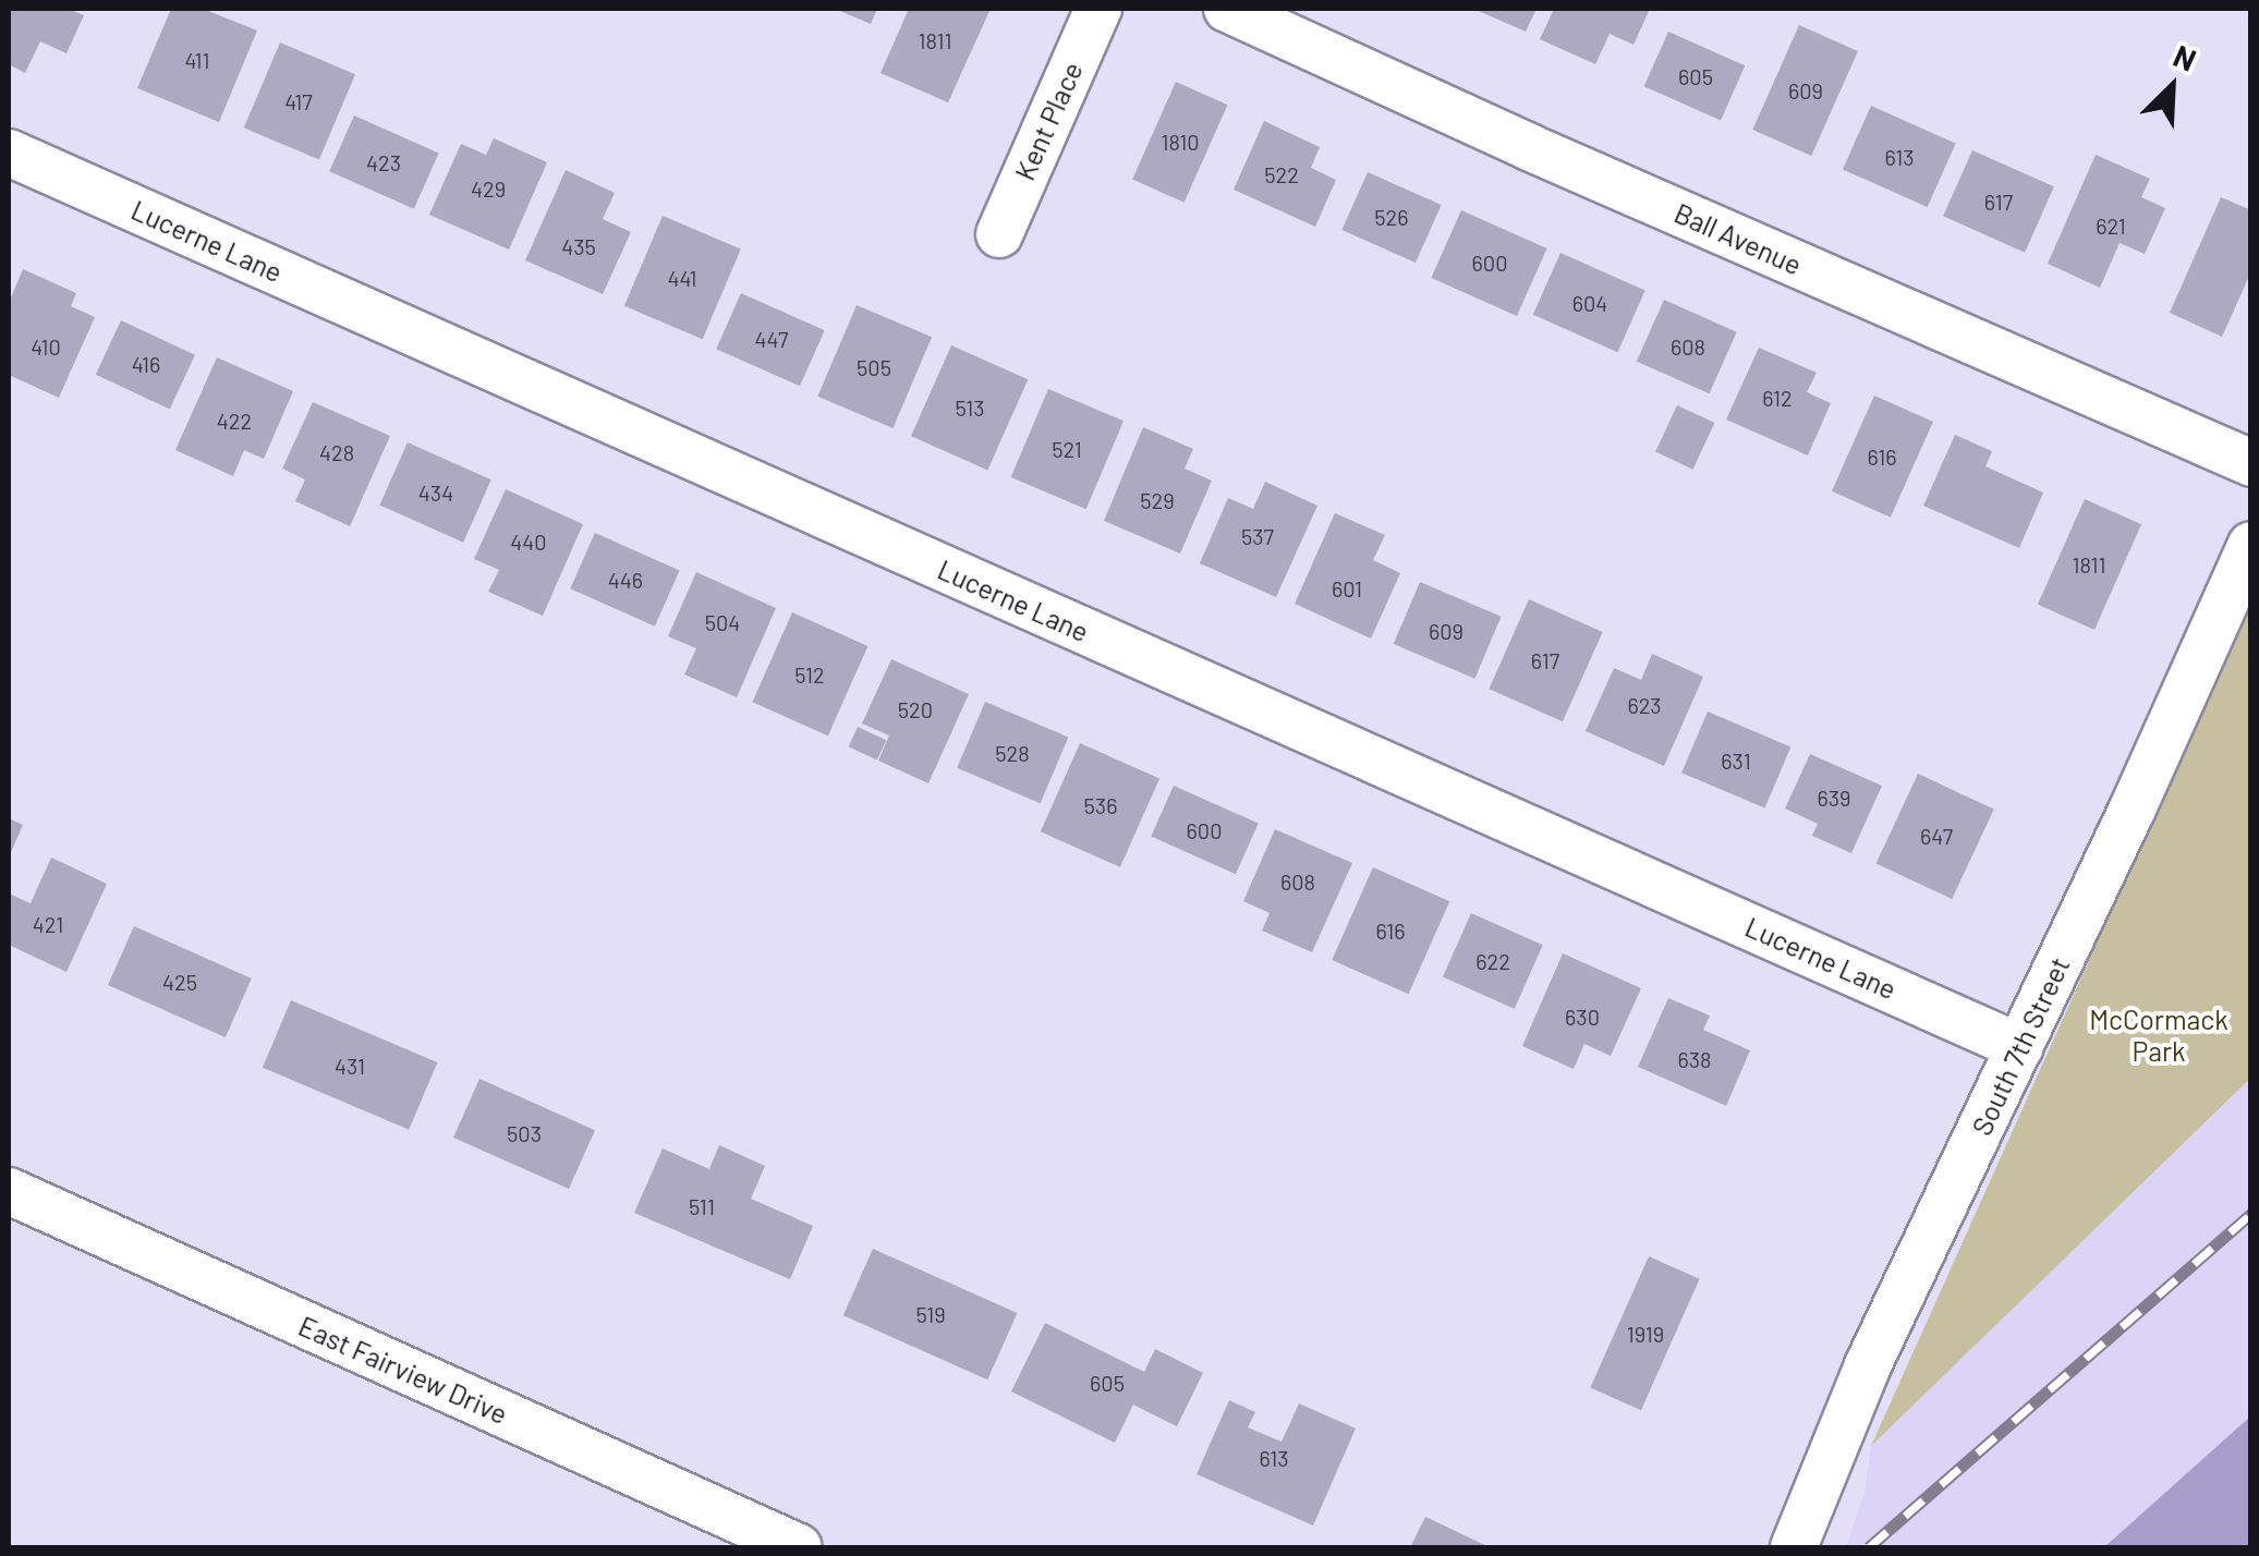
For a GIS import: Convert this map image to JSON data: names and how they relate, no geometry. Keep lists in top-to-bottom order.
{
  "streets": {
    "street": [
      "Kent Place",
      "Ball Avenue",
      "Lucerne Lane",
      "South 7th Street",
      "East Fairview Drive"
    ]
  },
  "crossings": [
    ["Lucerne Lane", "South 7th Street"]
  ],
  "parks": ["McCormack Park"],
  "house_numbers": [
    "1811",
    "411",
    "605",
    "609",
    "417",
    "1810",
    "613",
    "423",
    "522",
    "429",
    "617",
    "526",
    "621",
    "435",
    "600",
    "441",
    "604",
    "447",
    "410",
    "608",
    "416",
    "505",
    "612",
    "513",
    "422",
    "521",
    "428",
    "616",
    "434",
    "529",
    "537",
    "440",
    "1811",
    "446",
    "601",
    "504",
    "609",
    "617",
    "512",
    "623",
    "520",
    "528",
    "631",
    "639",
    "536",
    "600",
    "647",
    "608",
    "421",
    "616",
    "622",
    "425",
    "630",
    "638",
    "431",
    "503",
    "511",
    "519",
    "1919",
    "605",
    "613"
  ],
  "north": "top right"
}
